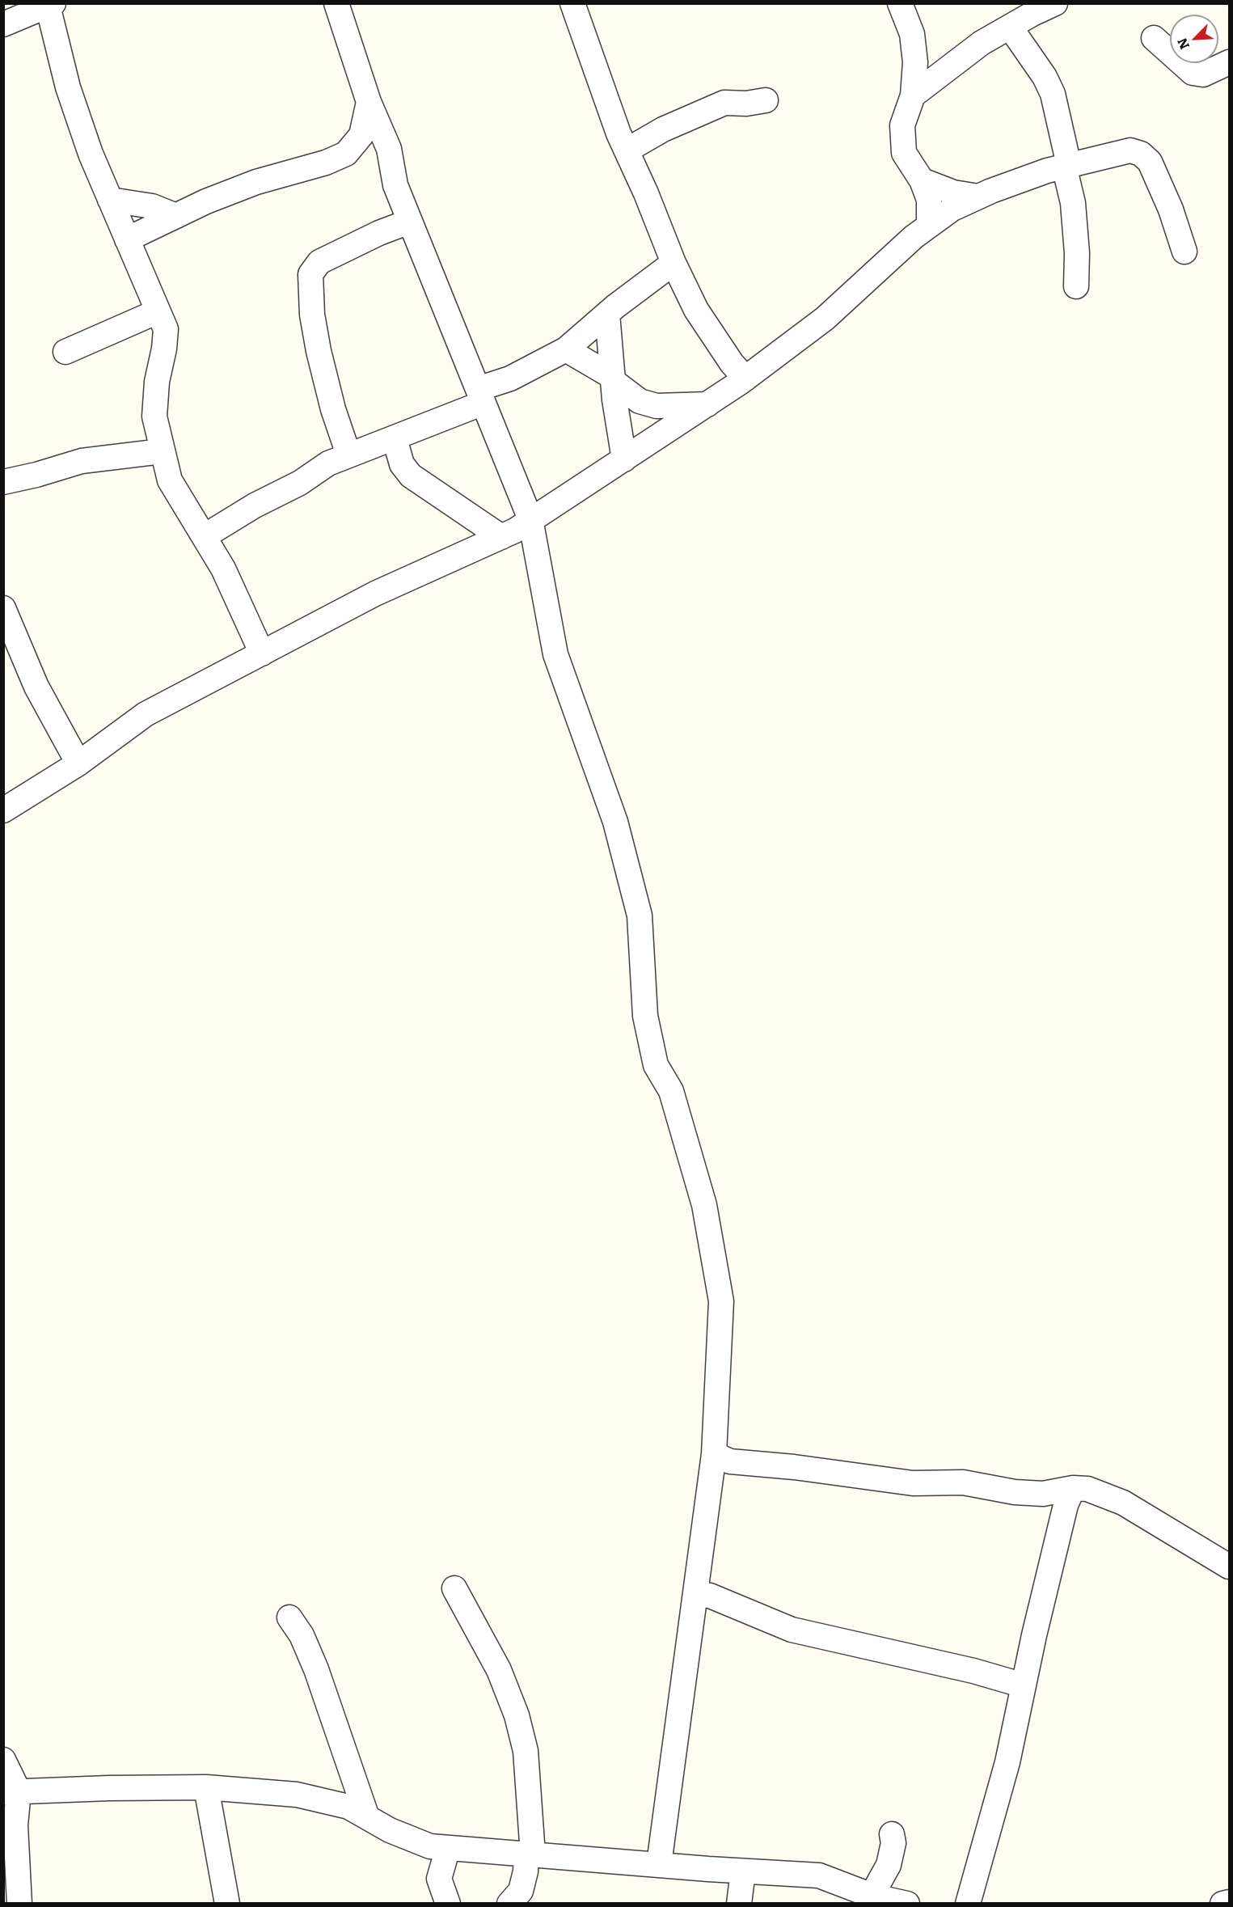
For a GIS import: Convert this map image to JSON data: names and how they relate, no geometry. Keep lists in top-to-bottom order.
{
  "north": "bottom left"
}
